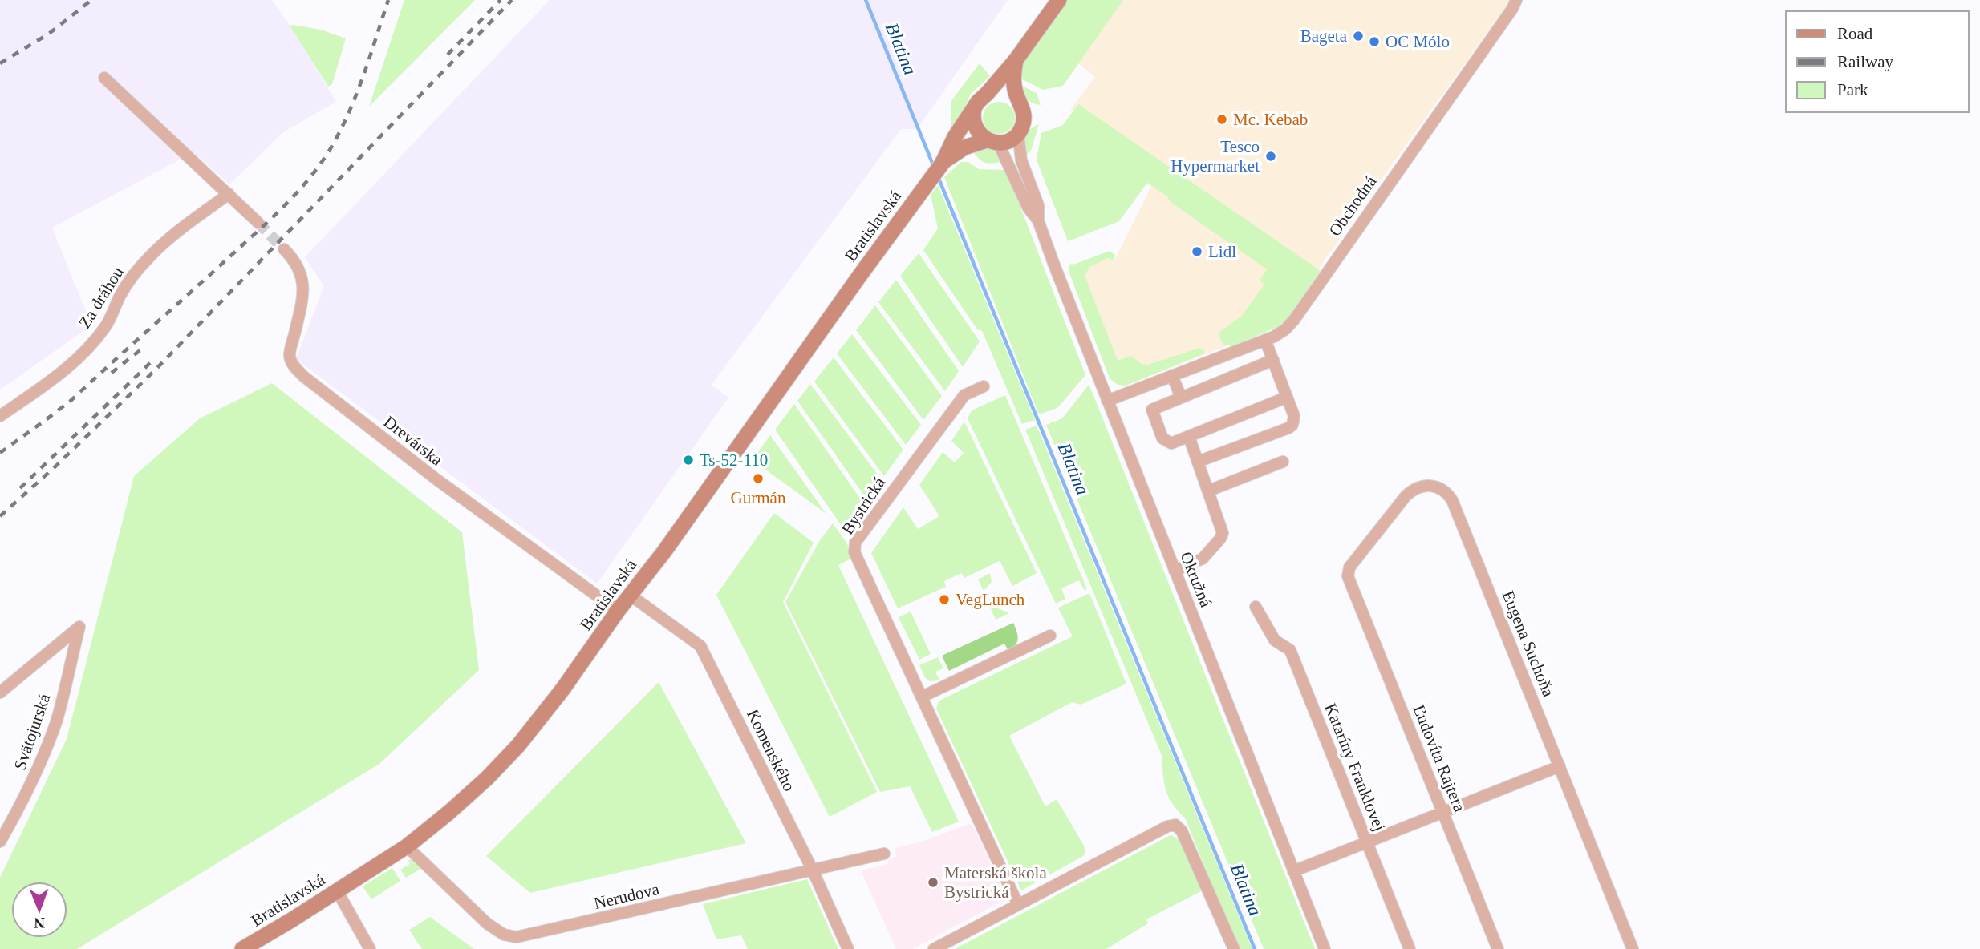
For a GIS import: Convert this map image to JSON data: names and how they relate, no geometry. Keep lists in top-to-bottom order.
{
  "streets": {
    "main road": ["Bratislavská"],
    "street": [
      "Obchodná",
      "Za dráhou",
      "Drevárska",
      "Bystrická",
      "Okružná",
      "Eugena Suchoňa",
      "Svätojurská",
      "Komenského",
      "Ľudovíta Rajtera",
      "Kataríny Franklovej",
      "Nerudova"
    ]
  },
  "crossings": [
    ["Obchodná", "Okružná"],
    ["Bratislavská", "Drevárska"],
    ["Bratislavská", "Komenského"],
    ["Bratislavská", "Nerudova"],
    ["Eugena Suchoňa", "Ľudovíta Rajtera"],
    ["Komenského", "Nerudova"]
  ],
  "water": ["Blatina"],
  "places": [
    "Bageta",
    "OC Mólo",
    "Mc. Kebab",
    "Tesco Hypermarket",
    "Lidl",
    "Ts-52-110",
    "Gurmán",
    "VegLunch",
    "Materská škola Bystrická"
  ],
  "legend": ["Road", "Railway", "Park"],
  "north": "bottom"
}
